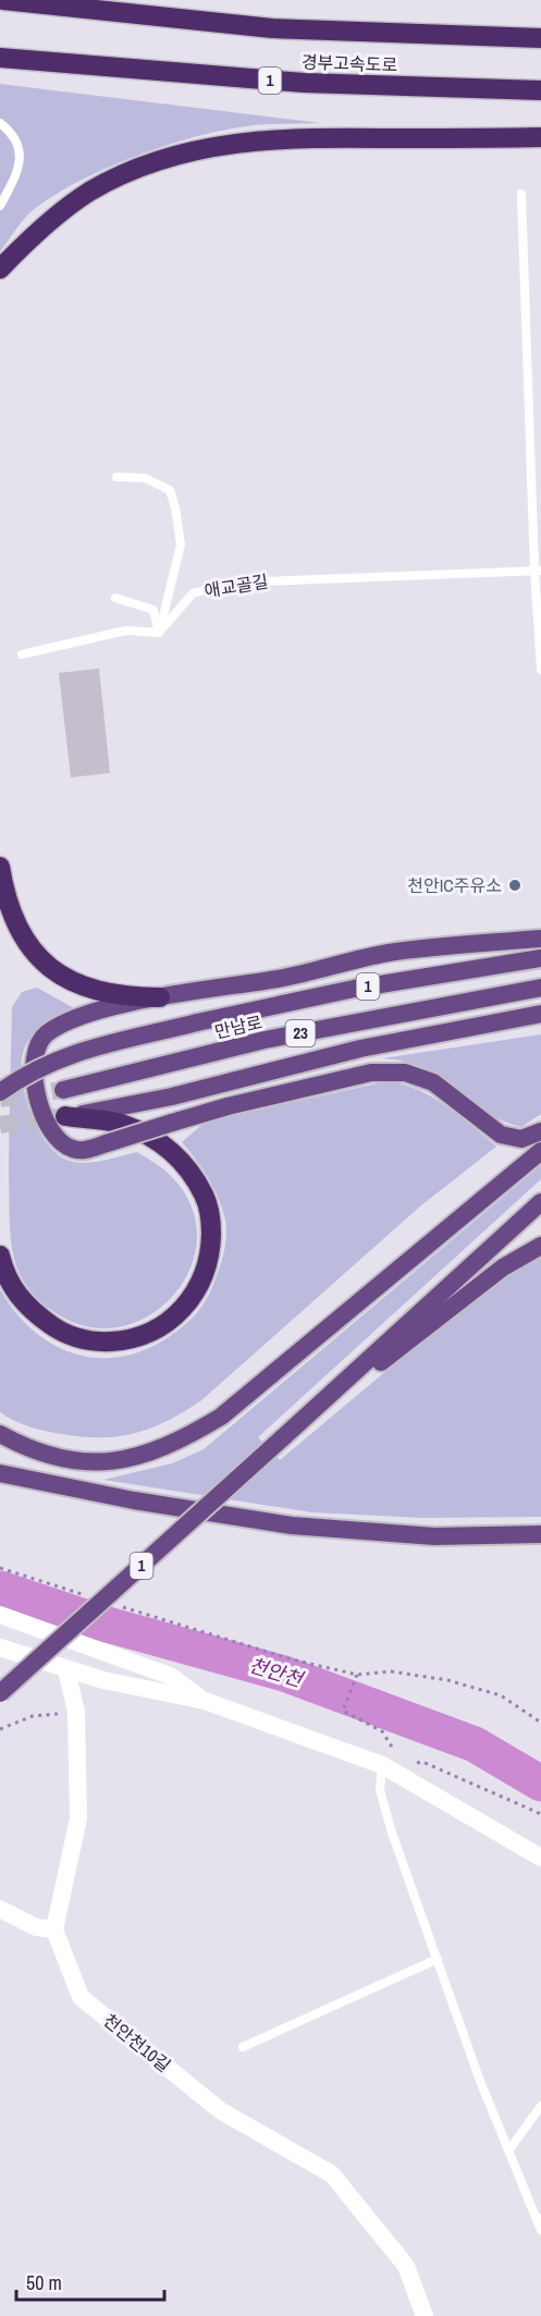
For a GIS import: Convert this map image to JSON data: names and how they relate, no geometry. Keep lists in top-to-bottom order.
{
  "streets": {
    "highway": [
      "경부고속도로",
      "1",
      "만남로",
      "23"
    ],
    "street": ["천안천10길"],
    "lane": ["애교골길"]
  },
  "water": ["천안천"],
  "places": ["천안IC주유소"],
  "scale_bar": "50 m"
}
